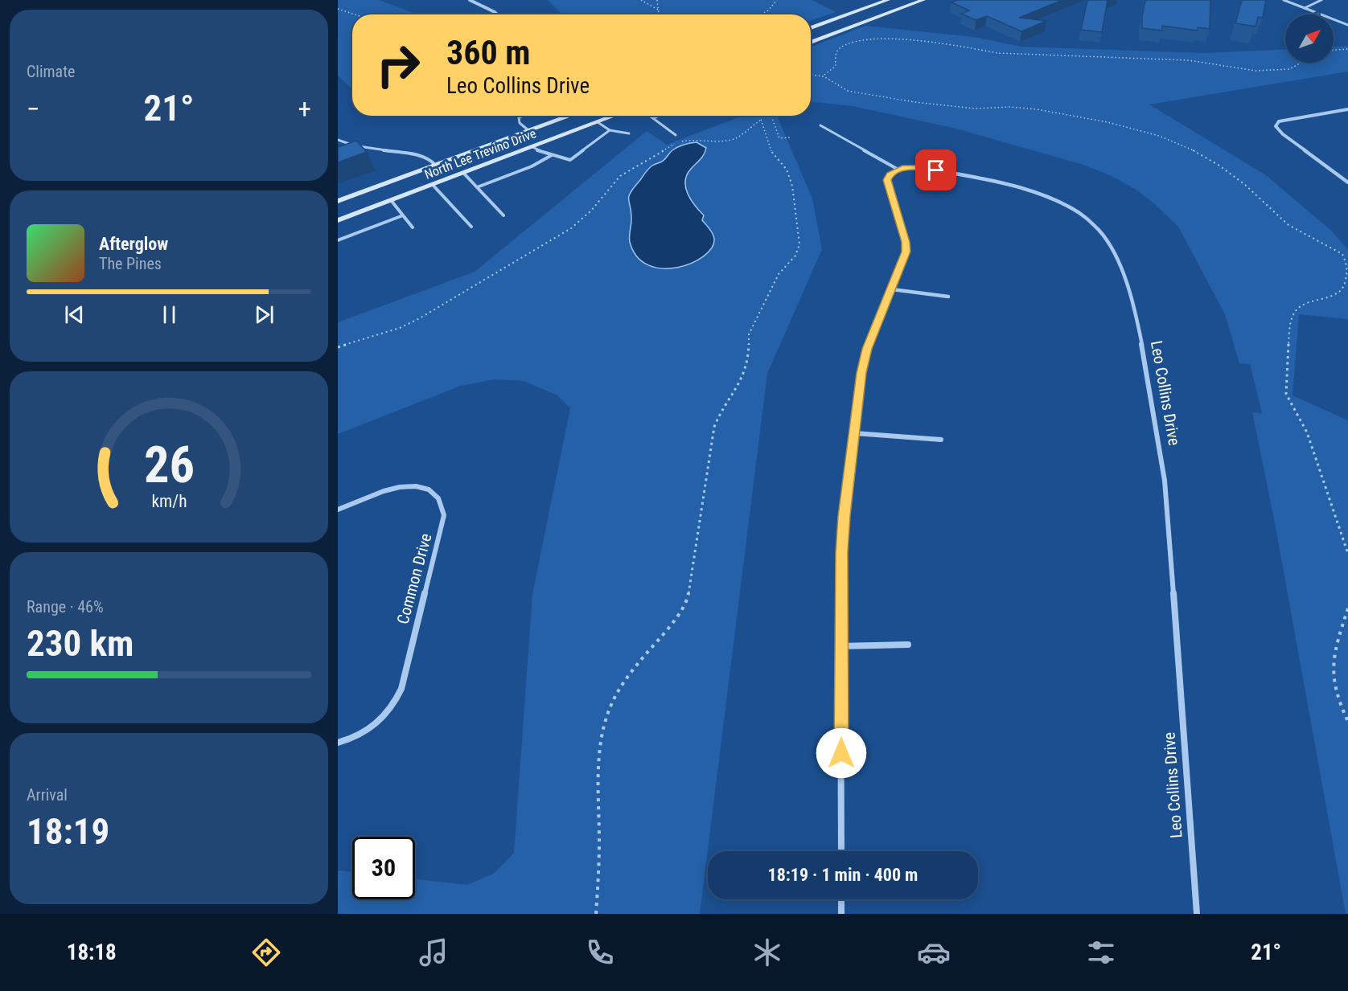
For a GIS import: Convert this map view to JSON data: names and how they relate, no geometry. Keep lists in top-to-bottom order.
{
  "streets": {
    "main road": ["North Lee Trevino Drive"],
    "street": ["Leo Collins Drive", "Common Drive"]
  },
  "north": "top right",
  "page": {
    "tile": [
      "Climate",
      ["Range · 46%", "230 km"],
      ["Arrival", "18:19"]
    ],
    "turn": ["360 m", "Leo Collins Drive"],
    "heat": ["−", "21°", "+"],
    "song": ["Afterglow", "The Pines"],
    "limit": "30",
    "trip": "18:19 · 1 min · 400 m",
    "tabs": ["18:18", "21°"],
    "gauge": ["26", "km/h"]
  }
}
